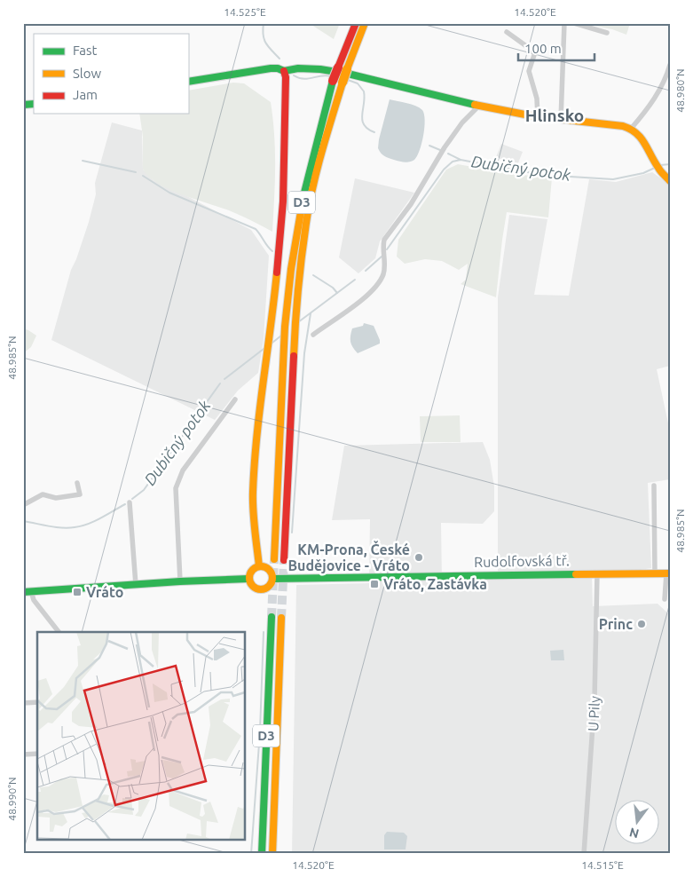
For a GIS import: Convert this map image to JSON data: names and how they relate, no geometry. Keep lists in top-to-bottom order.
{
  "streets": {
    "main road": ["D3", "Rudolfovská tř."],
    "street": ["U Pily"]
  },
  "crossings": [
    ["Rudolfovská tř.", "U Pily"]
  ],
  "districts": ["Hlinsko"],
  "water": ["Dubičný potok"],
  "places": {
    "other": ["KM-Prona, České Budějovice - Vráto", "Princ"],
    "transit": ["Vráto, Zastávka", "Vráto"]
  },
  "legend": ["Fast", "Slow", "Jam"],
  "scale_bar": "100 m",
  "north": "bottom",
  "coordinates": [
    "14.525°E",
    "14.520°E",
    "48.980°N",
    "48.985°N",
    "48.990°N",
    "14.515°E"
  ]
}
